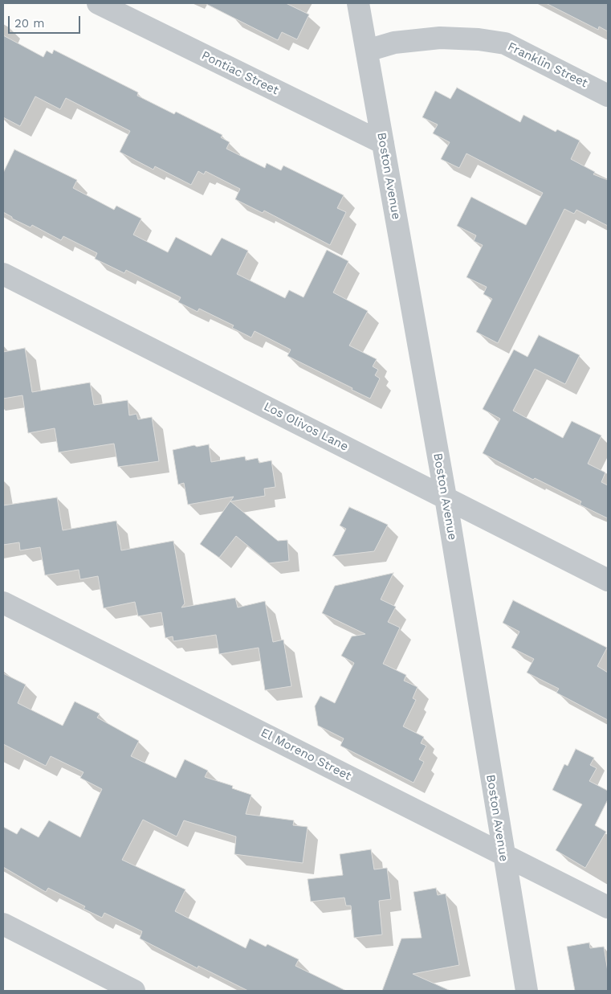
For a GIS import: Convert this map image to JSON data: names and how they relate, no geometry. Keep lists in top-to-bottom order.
{
  "streets": {
    "street": [
      "Franklin Street",
      "Pontiac Street",
      "Boston Avenue",
      "Los Olivos Lane",
      "El Moreno Street"
    ]
  },
  "crossings": [
    ["Franklin Street", "Boston Avenue"],
    ["Pontiac Street", "Boston Avenue"],
    ["Boston Avenue", "Los Olivos Lane"],
    ["Boston Avenue", "El Moreno Street"]
  ],
  "scale_bar": "20 m"
}
